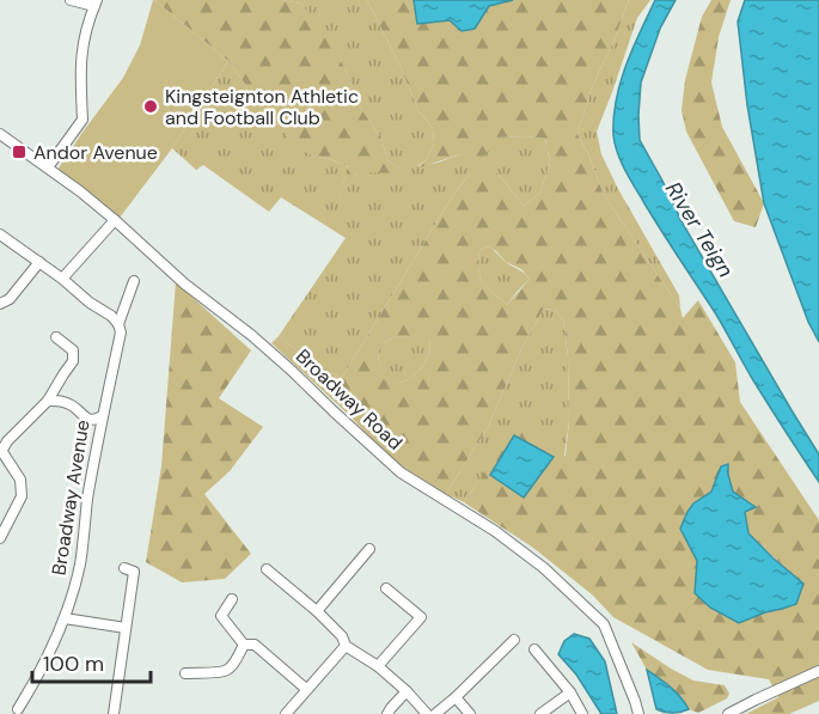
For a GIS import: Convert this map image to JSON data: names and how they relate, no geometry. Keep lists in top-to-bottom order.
{
  "streets": {
    "street": ["Broadway Road", "Broadway Avenue"]
  },
  "water": ["River Teign"],
  "places": {
    "other": ["Kingsteignton Athletic and Football Club"],
    "transit": ["Andor Avenue"]
  },
  "scale_bar": "100 m"
}
